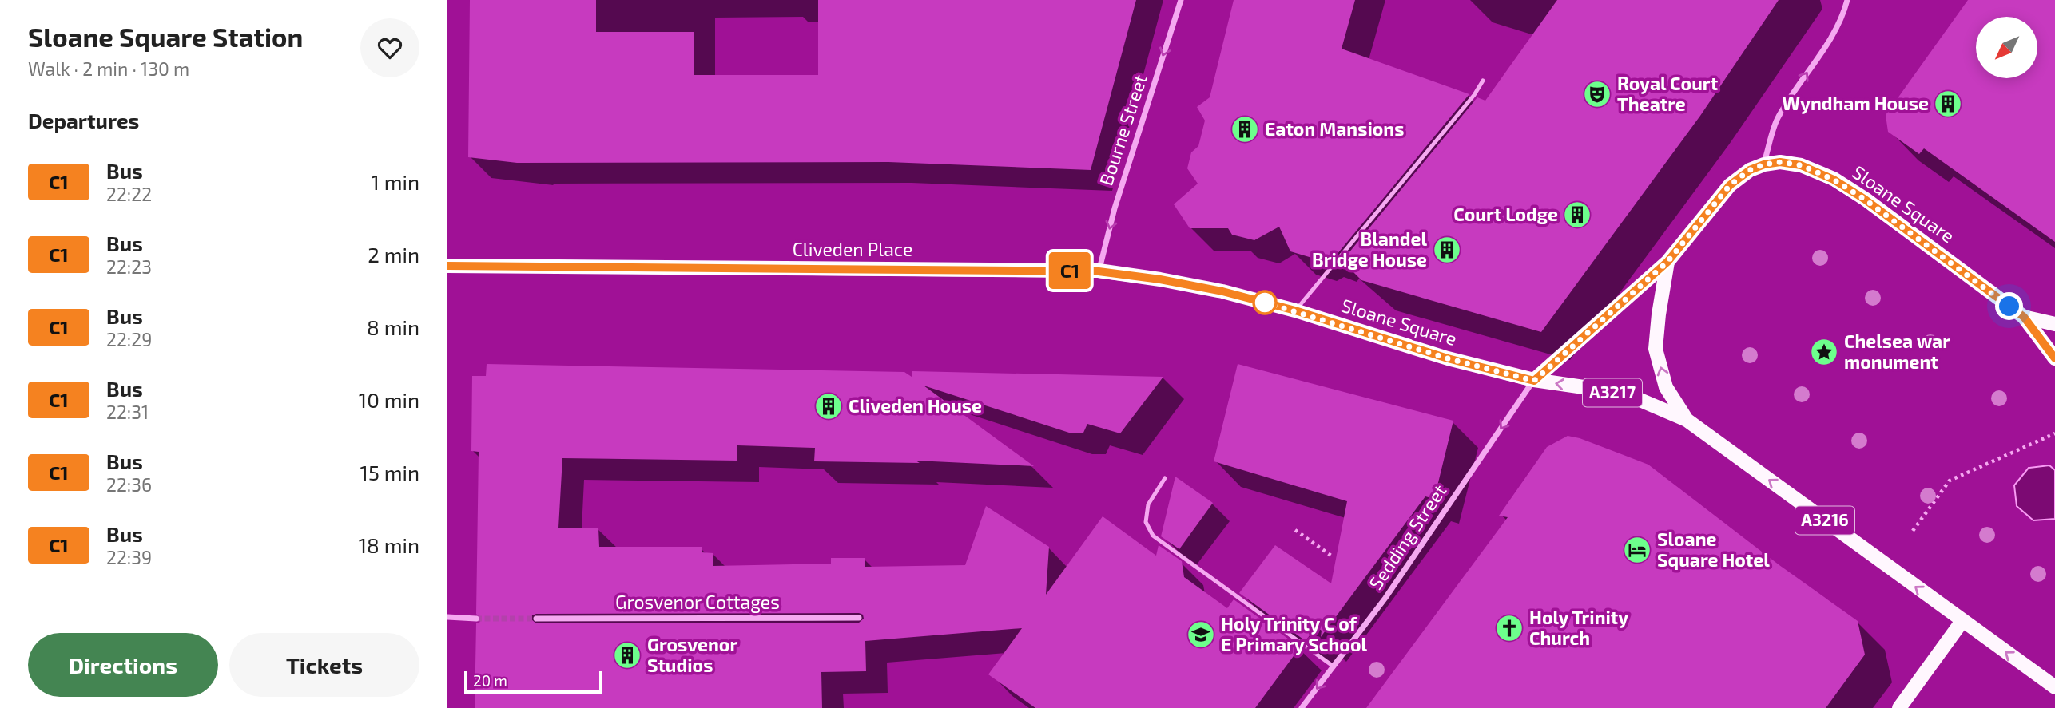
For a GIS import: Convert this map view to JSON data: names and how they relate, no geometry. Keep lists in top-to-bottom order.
{
  "streets": {
    "main road": [
      "Sloane Square",
      "Cliveden Place",
      "A3217",
      "A3216"
    ],
    "street": ["Bourne Street", "Sedding Street", "Grosvenor Cottages"]
  },
  "crossings": [
    ["Bourne Street", "Cliveden Place"],
    ["Sloane Square", "Cliveden Place"],
    ["Sloane Square", "A3216"],
    ["Sloane Square", "Sedding Street"]
  ],
  "one_way": ["Bourne Street", "Sloane Square", "Sedding Street"],
  "places": {
    "theatre": ["Royal Court Theatre"],
    "building": [
      "Wyndham House",
      "Eaton Mansions",
      "Court Lodge",
      "Blandel Bridge House",
      "Cliveden House",
      "Grosvenor Studios"
    ],
    "place": ["Chelsea war monument"],
    "hotel": ["Sloane Square Hotel"],
    "church": ["Holy Trinity Church"],
    "school or university": ["Holy Trinity C of E Primary School"]
  },
  "lines": ["bus line C1"],
  "scale_bar": "20 m",
  "north": "bottom left",
  "page": {
    "heading": [
      ["Sloane Square Station", "Walk · 2 min · 130 m"],
      "Departures"
    ],
    "on_map": "C1",
    "list": [
      {
        "mark": "C1",
        "name": "Bus",
        "note": "22:22",
        "value": "1 min"
      },
      {
        "mark": "C1",
        "name": "Bus",
        "note": "22:23",
        "value": "2 min"
      },
      {
        "mark": "C1",
        "name": "Bus",
        "note": "22:29",
        "value": "8 min"
      },
      {
        "mark": "C1",
        "name": "Bus",
        "note": "22:31",
        "value": "10 min"
      },
      {
        "mark": "C1",
        "name": "Bus",
        "note": "22:36",
        "value": "15 min"
      },
      {
        "mark": "C1",
        "name": "Bus",
        "note": "22:39",
        "value": "18 min"
      }
    ],
    "buttons": ["Directions", "Tickets"],
    "scale": "20 m"
  }
}
